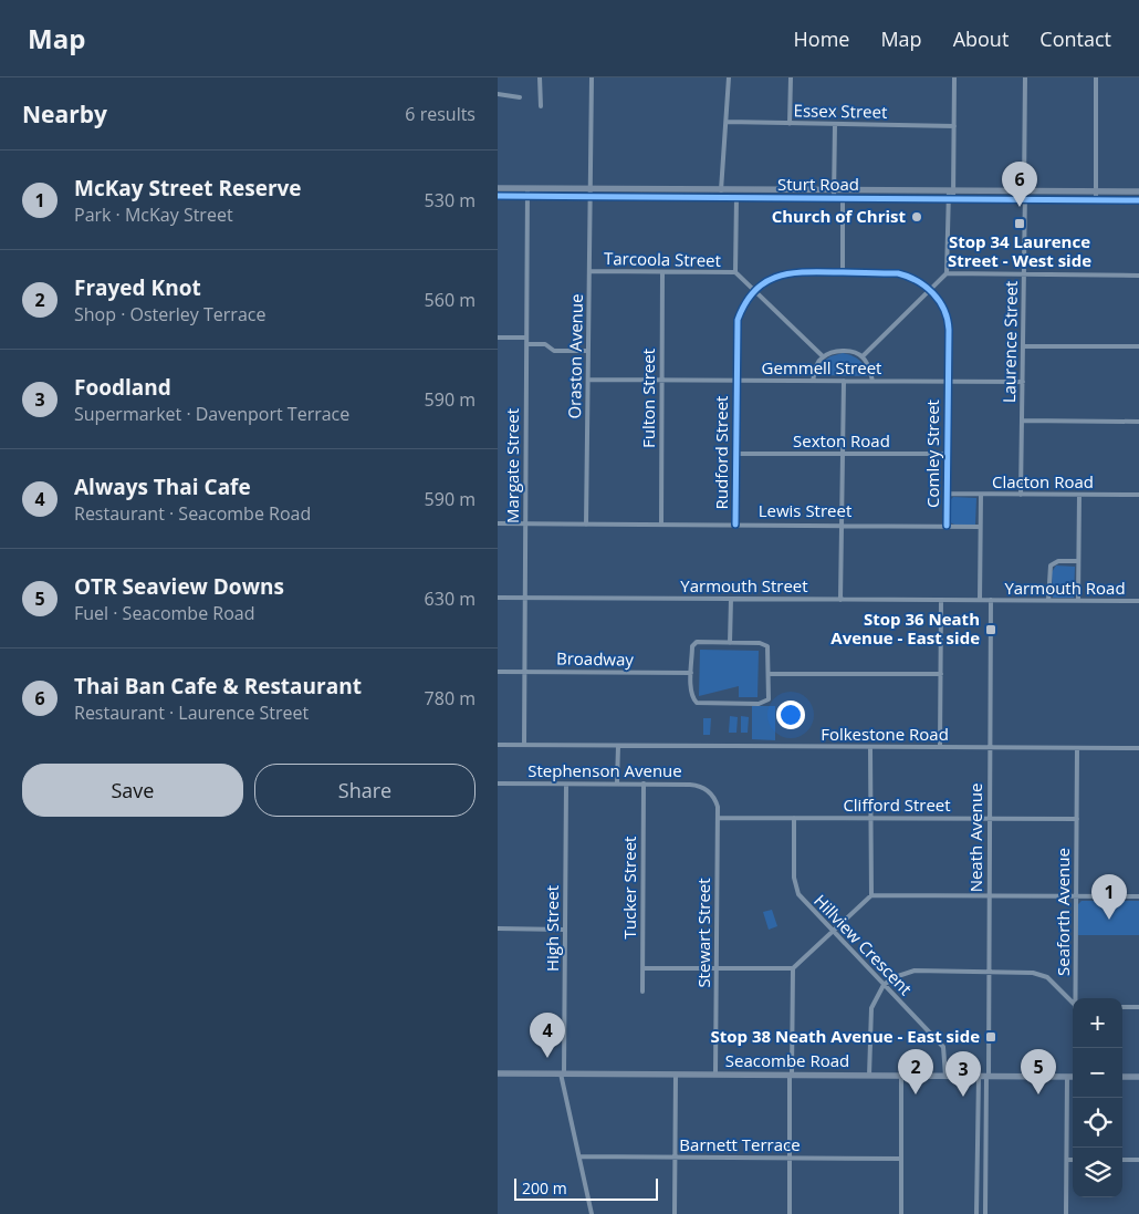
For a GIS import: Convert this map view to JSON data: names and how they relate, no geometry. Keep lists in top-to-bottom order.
{
  "streets": {
    "main road": ["Sturt Road", "Seacombe Road"],
    "street": [
      "Essex Street",
      "Tarcoola Street",
      "Laurence Street",
      "Oraston Avenue",
      "Gemmell Street",
      "Fulton Street",
      "Sexton Road",
      "Rudford Street",
      "Comley Street",
      "Margate Street",
      "Clacton Road",
      "Lewis Street",
      "Yarmouth Street",
      "Yarmouth Road",
      "Broadway",
      "Folkestone Road",
      "Stephenson Avenue",
      "Clifford Street",
      "Neath Avenue",
      "Tucker Street",
      "Seaforth Avenue",
      "High Street",
      "Stewart Street",
      "Hillview Crescent",
      "Barnett Terrace"
    ]
  },
  "crossings": [
    ["Sturt Road", "Laurence Street"],
    ["Sturt Road", "Oraston Avenue"],
    ["Sturt Road", "Margate Street"],
    ["Tarcoola Street", "Oraston Avenue"],
    ["Tarcoola Street", "Fulton Street"],
    ["Laurence Street", "Gemmell Street"],
    ["Laurence Street", "Clacton Road"],
    ["Oraston Avenue", "Gemmell Street"],
    ["Oraston Avenue", "Lewis Street"],
    ["Gemmell Street", "Fulton Street"],
    ["Gemmell Street", "Rudford Street"],
    ["Gemmell Street", "Comley Street"],
    ["Fulton Street", "Lewis Street"],
    ["Sexton Road", "Rudford Street"],
    ["Sexton Road", "Comley Street"],
    ["Rudford Street", "Lewis Street"],
    ["Comley Street", "Clacton Road"],
    ["Comley Street", "Lewis Street"],
    ["Margate Street", "Lewis Street"],
    ["Margate Street", "Yarmouth Street"],
    ["Margate Street", "Broadway"],
    ["Margate Street", "Folkestone Road"],
    ["Yarmouth Street", "Yarmouth Road"],
    ["Yarmouth Street", "Neath Avenue"],
    ["Yarmouth Road", "Neath Avenue"],
    ["Folkestone Road", "Neath Avenue"],
    ["Folkestone Road", "Seaforth Avenue"],
    ["Stephenson Avenue", "Tucker Street"],
    ["Stephenson Avenue", "High Street"],
    ["Stephenson Avenue", "Stewart Street"],
    ["Clifford Street", "Neath Avenue"],
    ["Clifford Street", "Seaforth Avenue"],
    ["Clifford Street", "Stewart Street"],
    ["Clifford Street", "Hillview Crescent"],
    ["Neath Avenue", "Seacombe Road"],
    ["High Street", "Seacombe Road"],
    ["High Street", "Barnett Terrace"],
    ["Stewart Street", "Seacombe Road"],
    ["Hillview Crescent", "Seacombe Road"]
  ],
  "places": {
    "other": ["Church of Christ"],
    "transit": ["Stop 34 Laurence Street - West side", "Stop 36 Neath Avenue - East side", "Stop 38 Neath Avenue - East side"]
  },
  "scale_bar": "200 m",
  "page": {
    "header": "Map",
    "nav": [
      "Home",
      "Map",
      "About",
      "Contact"
    ],
    "heading": ["Nearby", "6 results"],
    "list": [
      {
        "mark": "1",
        "name": "McKay Street Reserve",
        "note": "Park · McKay Street",
        "value": "530 m"
      },
      {
        "mark": "2",
        "name": "Frayed Knot",
        "note": "Shop · Osterley Terrace",
        "value": "560 m"
      },
      {
        "mark": "3",
        "name": "Foodland",
        "note": "Supermarket · Davenport Terrace",
        "value": "590 m"
      },
      {
        "mark": "4",
        "name": "Always Thai Cafe",
        "note": "Restaurant · Seacombe Road",
        "value": "590 m"
      },
      {
        "mark": "5",
        "name": "OTR Seaview Downs",
        "note": "Fuel · Seacombe Road",
        "value": "630 m"
      },
      {
        "mark": "6",
        "name": "Thai Ban Cafe & Restaurant",
        "note": "Restaurant · Laurence Street",
        "value": "780 m"
      }
    ],
    "pins": [
      "6",
      "1",
      "4",
      "2",
      "5",
      "3"
    ],
    "buttons": ["Save", "Share"],
    "map_buttons": ["+", "−"],
    "scale": "200 m"
  }
}
